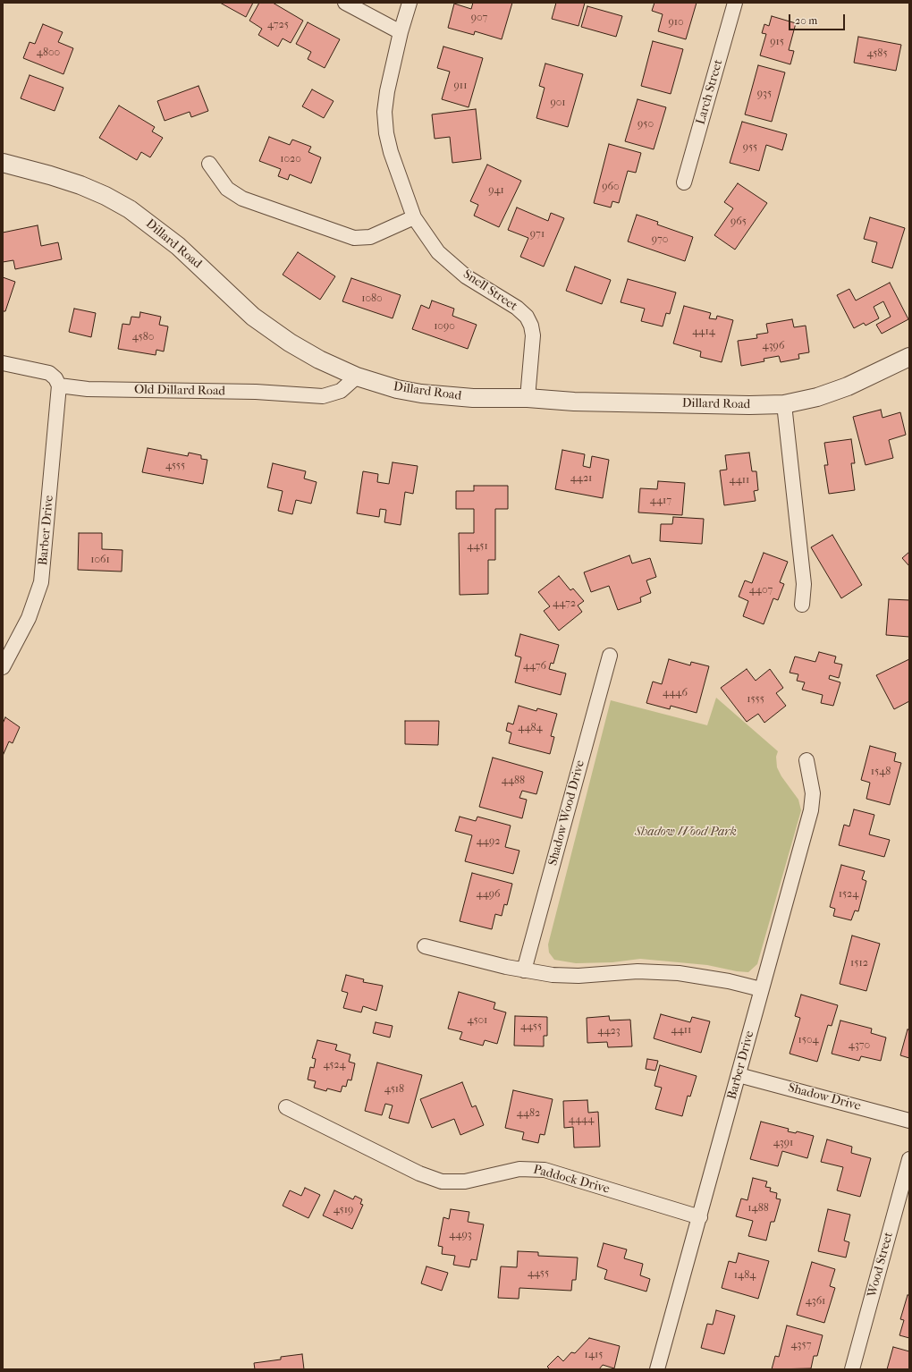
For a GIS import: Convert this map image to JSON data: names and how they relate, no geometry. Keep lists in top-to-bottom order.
{
  "streets": {
    "street": [
      "Larch Street",
      "Dillard Road",
      "Snell Street",
      "Old Dillard Road",
      "Barber Drive",
      "Shadow Wood Drive",
      "Shadow Drive",
      "Paddock Drive",
      "Wood Street"
    ]
  },
  "crossings": [
    ["Dillard Road", "Snell Street"],
    ["Dillard Road", "Old Dillard Road"],
    ["Old Dillard Road", "Barber Drive"],
    ["Barber Drive", "Shadow Drive"],
    ["Barber Drive", "Paddock Drive"]
  ],
  "parks": ["Shadow Wood Park"],
  "house_numbers": [
    "907",
    "910",
    "4725",
    "915",
    "4800",
    "4585",
    "911",
    "935",
    "901",
    "950",
    "955",
    "1020",
    "960",
    "941",
    "965",
    "971",
    "970",
    "1080",
    "1090",
    "4414",
    "4580",
    "4396",
    "4555",
    "4421",
    "4411",
    "4417",
    "4451",
    "1061",
    "4407",
    "4472",
    "4476",
    "4446",
    "1555",
    "4484",
    "1548",
    "4488",
    "4492",
    "4496",
    "1524",
    "1512",
    "4501",
    "4455",
    "4411",
    "4423",
    "1504",
    "4370",
    "4524",
    "4518",
    "4482",
    "4444",
    "4391",
    "1488",
    "4519",
    "4493",
    "4455",
    "1484",
    "4361",
    "4357",
    "1415"
  ],
  "scale_bar": "20 m"
}
